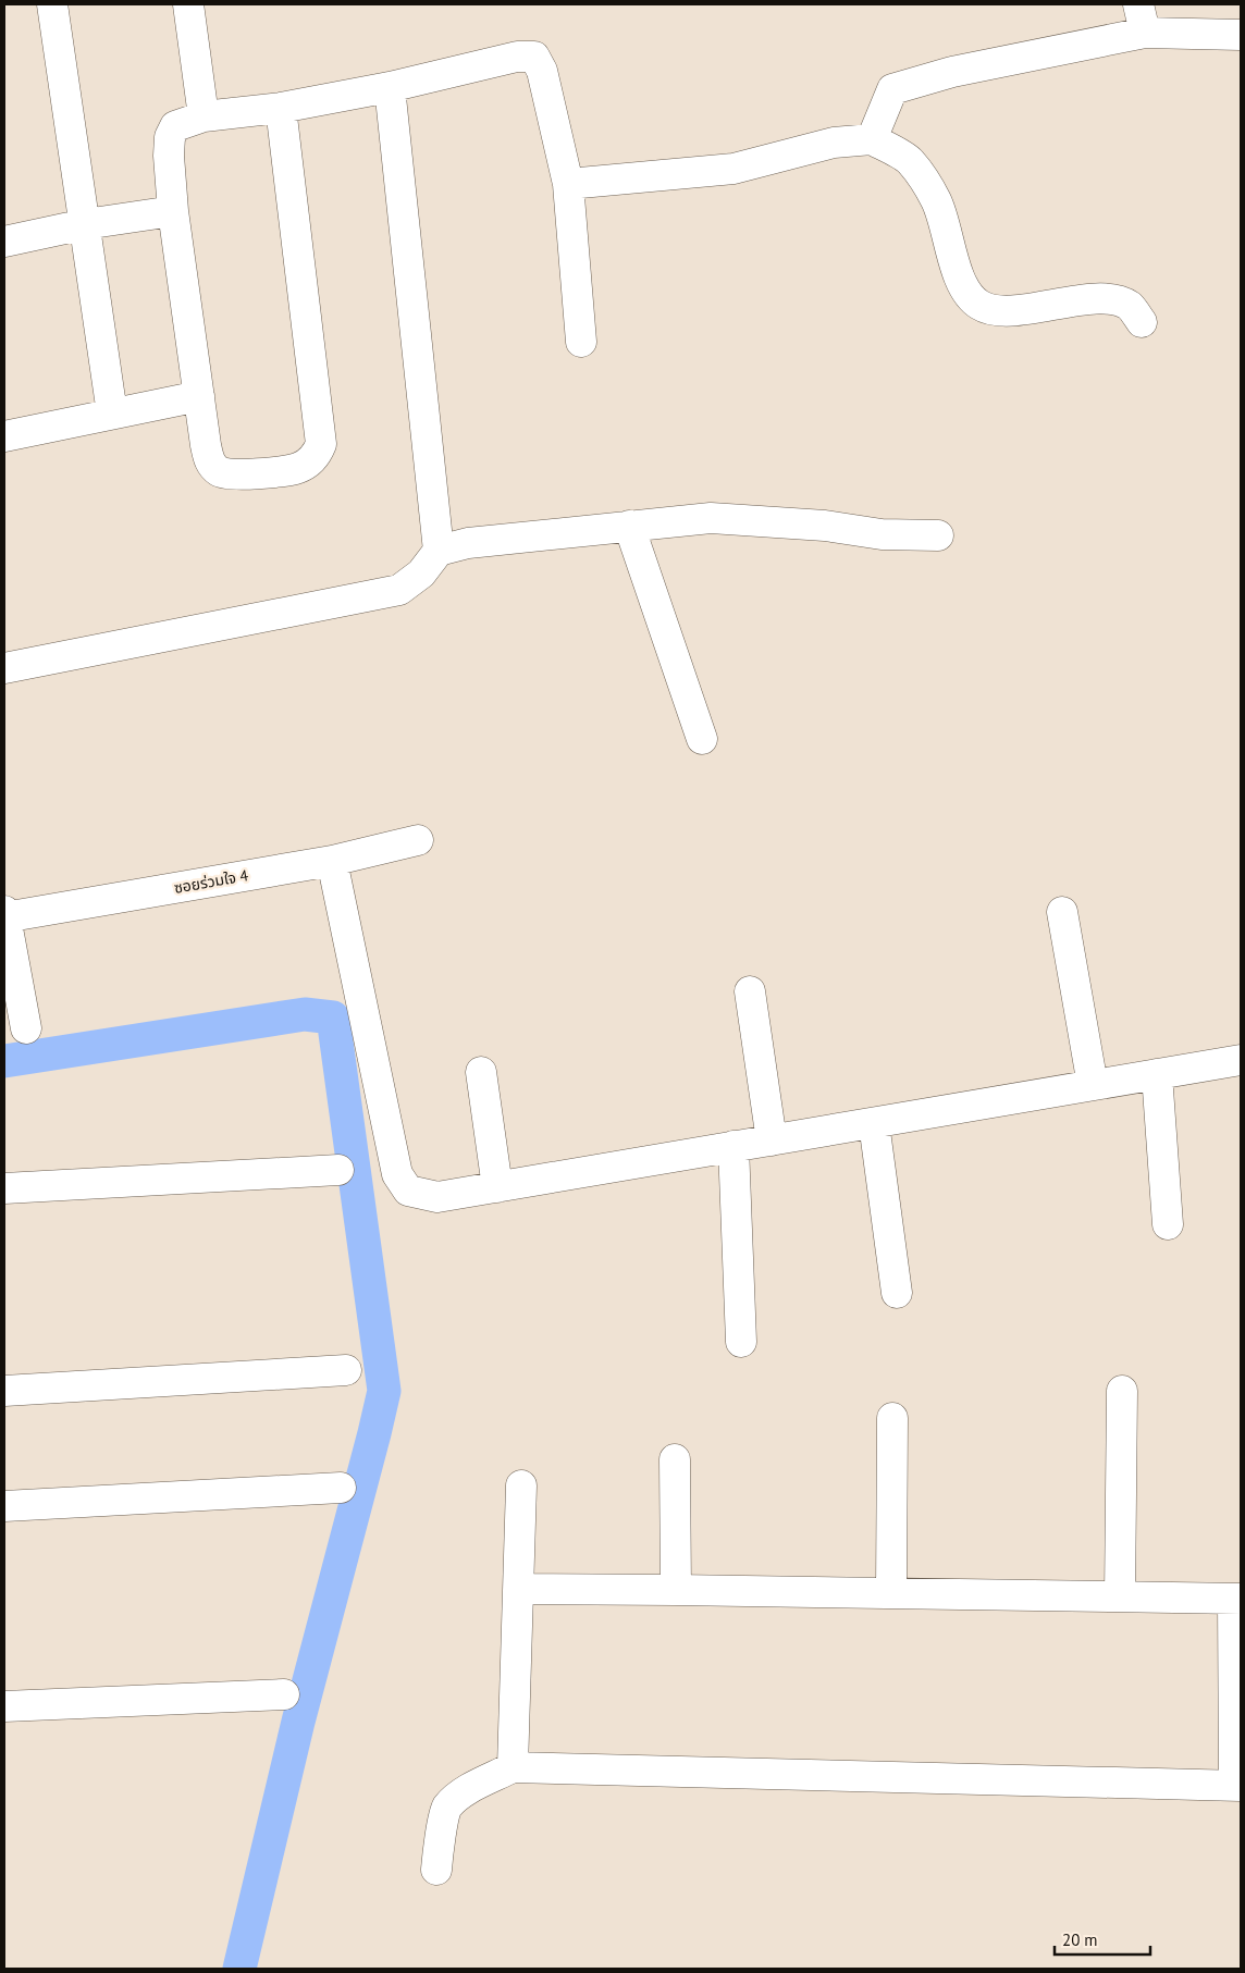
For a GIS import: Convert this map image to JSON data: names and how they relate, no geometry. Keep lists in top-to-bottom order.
{
  "streets": {
    "street": ["ซอยร่วมใจ 4"]
  },
  "scale_bar": "20 m"
}
